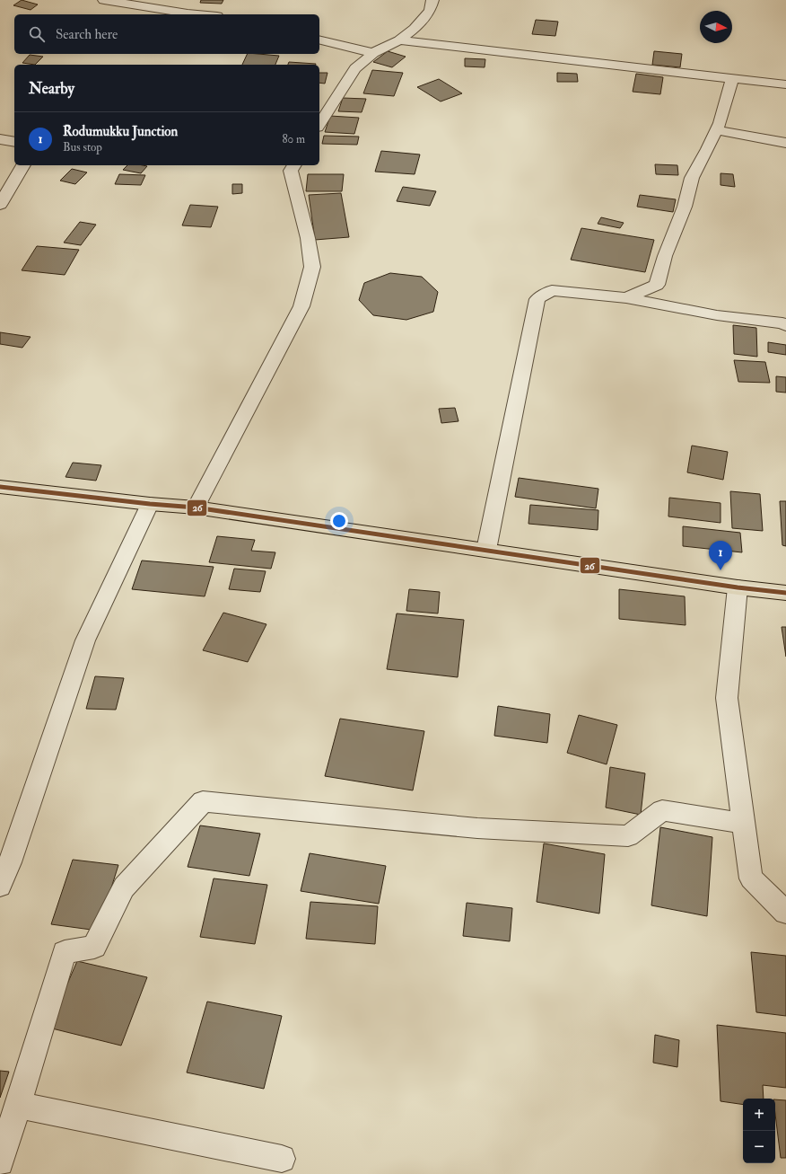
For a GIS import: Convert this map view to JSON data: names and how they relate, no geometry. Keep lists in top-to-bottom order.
{
  "lines": ["transit line 26"],
  "north": "right",
  "page": {
    "search": "Search here",
    "heading": "Nearby",
    "list": [
      {
        "mark": "1",
        "name": "Rodumukku Junction",
        "note": "Bus stop",
        "value": "80 m"
      }
    ],
    "pins": "1",
    "map_buttons": ["+", "−"]
  }
}
